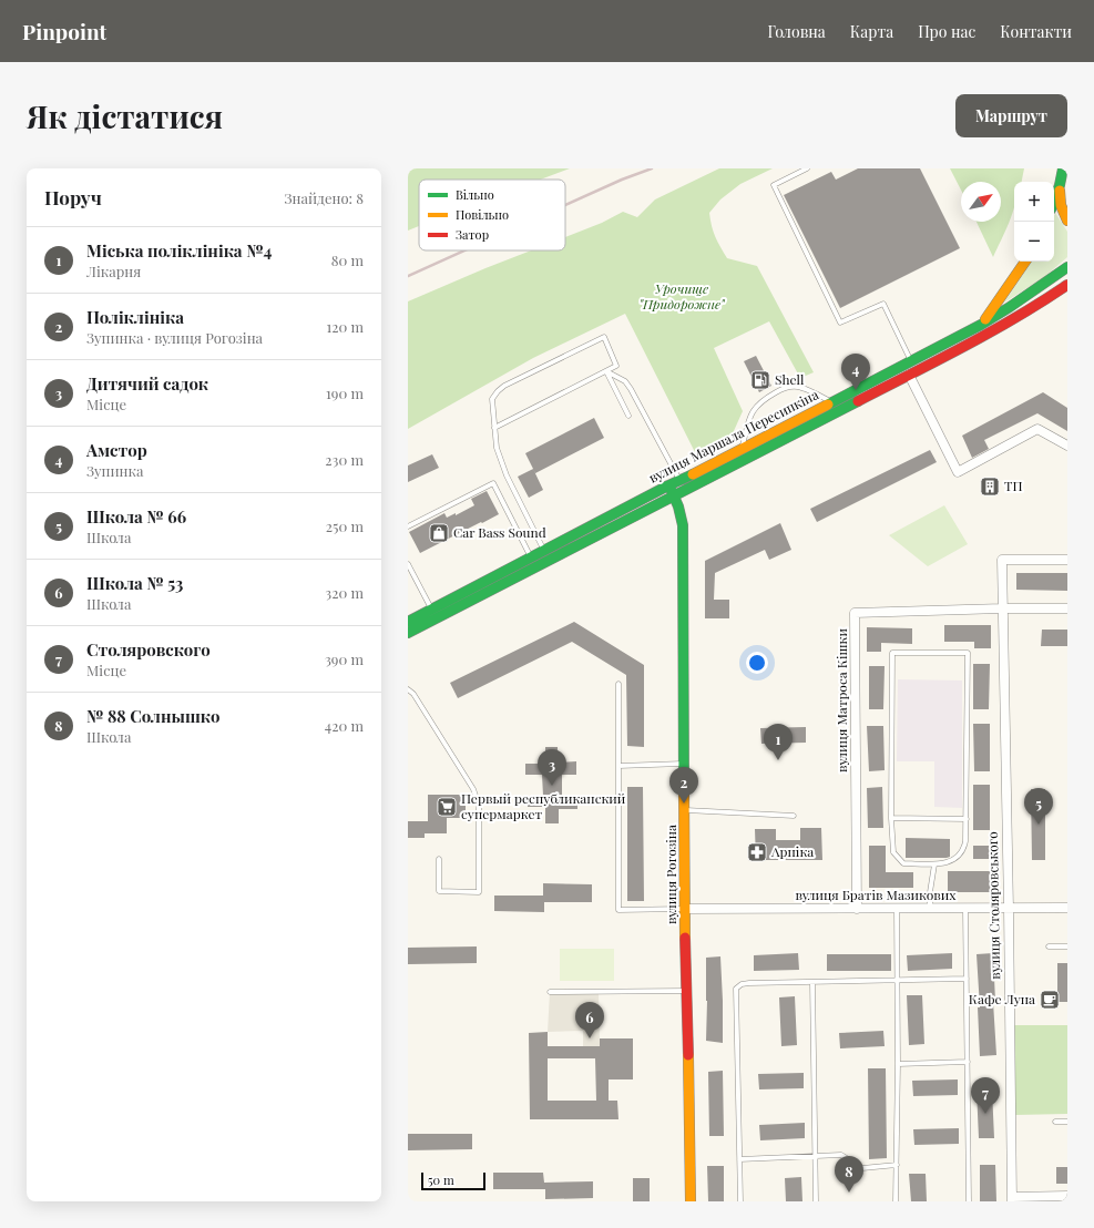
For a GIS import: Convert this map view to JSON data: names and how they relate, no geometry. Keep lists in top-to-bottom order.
{
  "streets": {
    "main road": ["вулиця Маршала Пересипкіна", "вулиця Рогозіна"],
    "street": ["вулиця Матроса Кішки", "вулиця Братів Мазикових", "вулиця Столяровського"]
  },
  "crossings": [
    ["вулиця Маршала Пересипкіна", "вулиця Рогозіна"],
    ["вулиця Матроса Кішки", "вулиця Братів Мазикових"],
    ["вулиця Матроса Кішки", "вулиця Столяровського"],
    ["вулиця Рогозіна", "вулиця Братів Мазикових"],
    ["вулиця Братів Мазикових", "вулиця Столяровського"]
  ],
  "parks": ["Урочище \"Придорожнє\""],
  "places": {
    "fuel station": ["Shell"],
    "building": ["ТП"],
    "shop": ["Car Bass Sound"],
    "supermarket": ["Первый республиканский супермаркет"],
    "pharmacy": ["Арніка"],
    "cafe": ["Кафе Луна"]
  },
  "legend": ["Вільно", "Повільно", "Затор"],
  "scale_bar": "50 m",
  "north": "top right",
  "page": {
    "header": "Pinpoint",
    "nav": [
      "Головна",
      "Карта",
      "Про нас",
      "Контакти"
    ],
    "buttons": "Маршрут",
    "title": "Як дістатися",
    "heading": ["Поруч", "Знайдено: 8"],
    "map_buttons": ["+", "−"],
    "list": [
      {
        "mark": "1",
        "name": "Міська поліклініка №4",
        "note": "Лікарня",
        "value": "80 m"
      },
      {
        "mark": "2",
        "name": "Поліклініка",
        "note": "Зупинка · вулиця Рогозіна",
        "value": "120 m"
      },
      {
        "mark": "3",
        "name": "Дитячий садок",
        "note": "Місце",
        "value": "190 m"
      },
      {
        "mark": "4",
        "name": "Амстор",
        "note": "Зупинка",
        "value": "230 m"
      },
      {
        "mark": "5",
        "name": "Школа № 66",
        "note": "Школа",
        "value": "250 m"
      },
      {
        "mark": "6",
        "name": "Школа № 53",
        "note": "Школа",
        "value": "320 m"
      },
      {
        "mark": "7",
        "name": "Столяровского",
        "note": "Місце",
        "value": "390 m"
      },
      {
        "mark": "8",
        "name": "№ 88 Солнышко",
        "note": "Школа",
        "value": "420 m"
      }
    ],
    "pins": [
      "4",
      "1",
      "3",
      "2",
      "5",
      "6",
      "7",
      "8"
    ],
    "scale": "50 m"
  }
}
